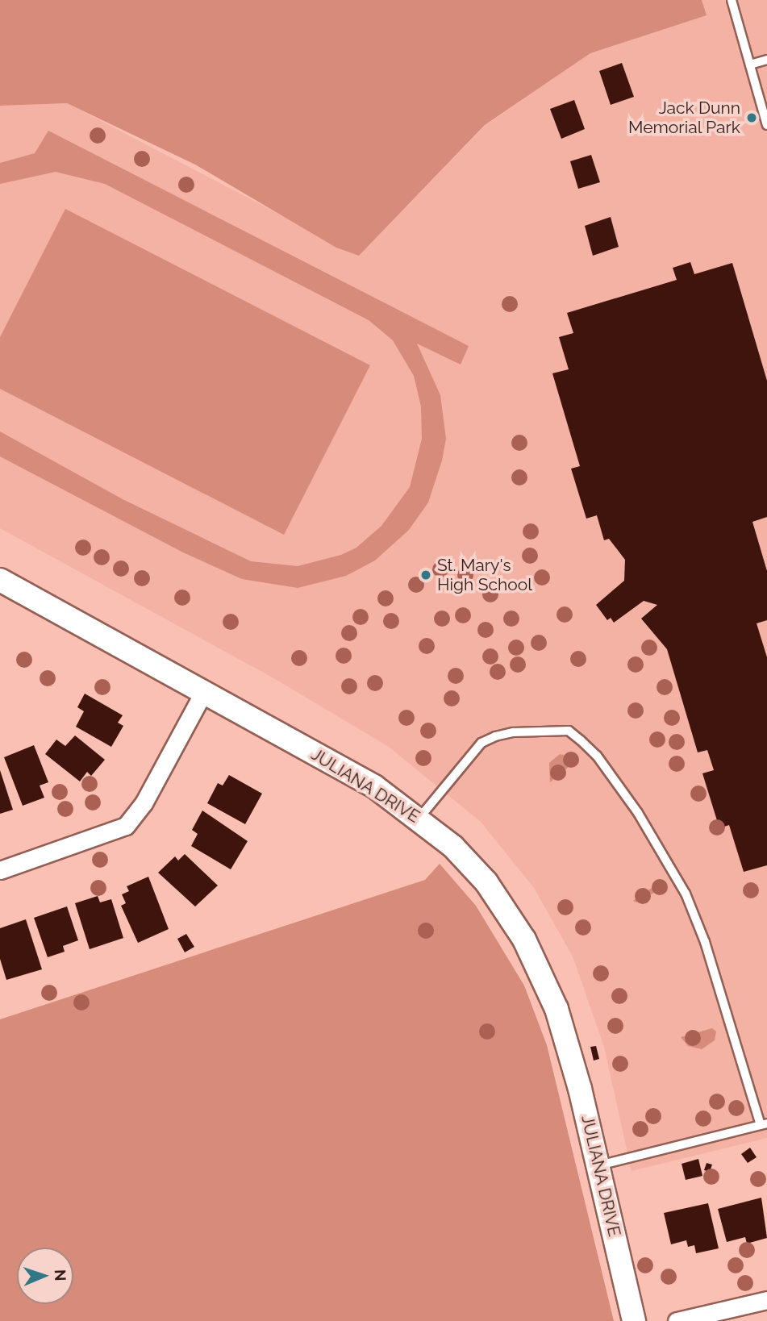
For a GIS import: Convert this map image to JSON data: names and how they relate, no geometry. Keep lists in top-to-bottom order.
{
  "streets": {
    "street": ["JULIANA DRIVE"]
  },
  "places": ["Jack Dunn Memorial Park", "St. Mary's High School"],
  "north": "right"
}
